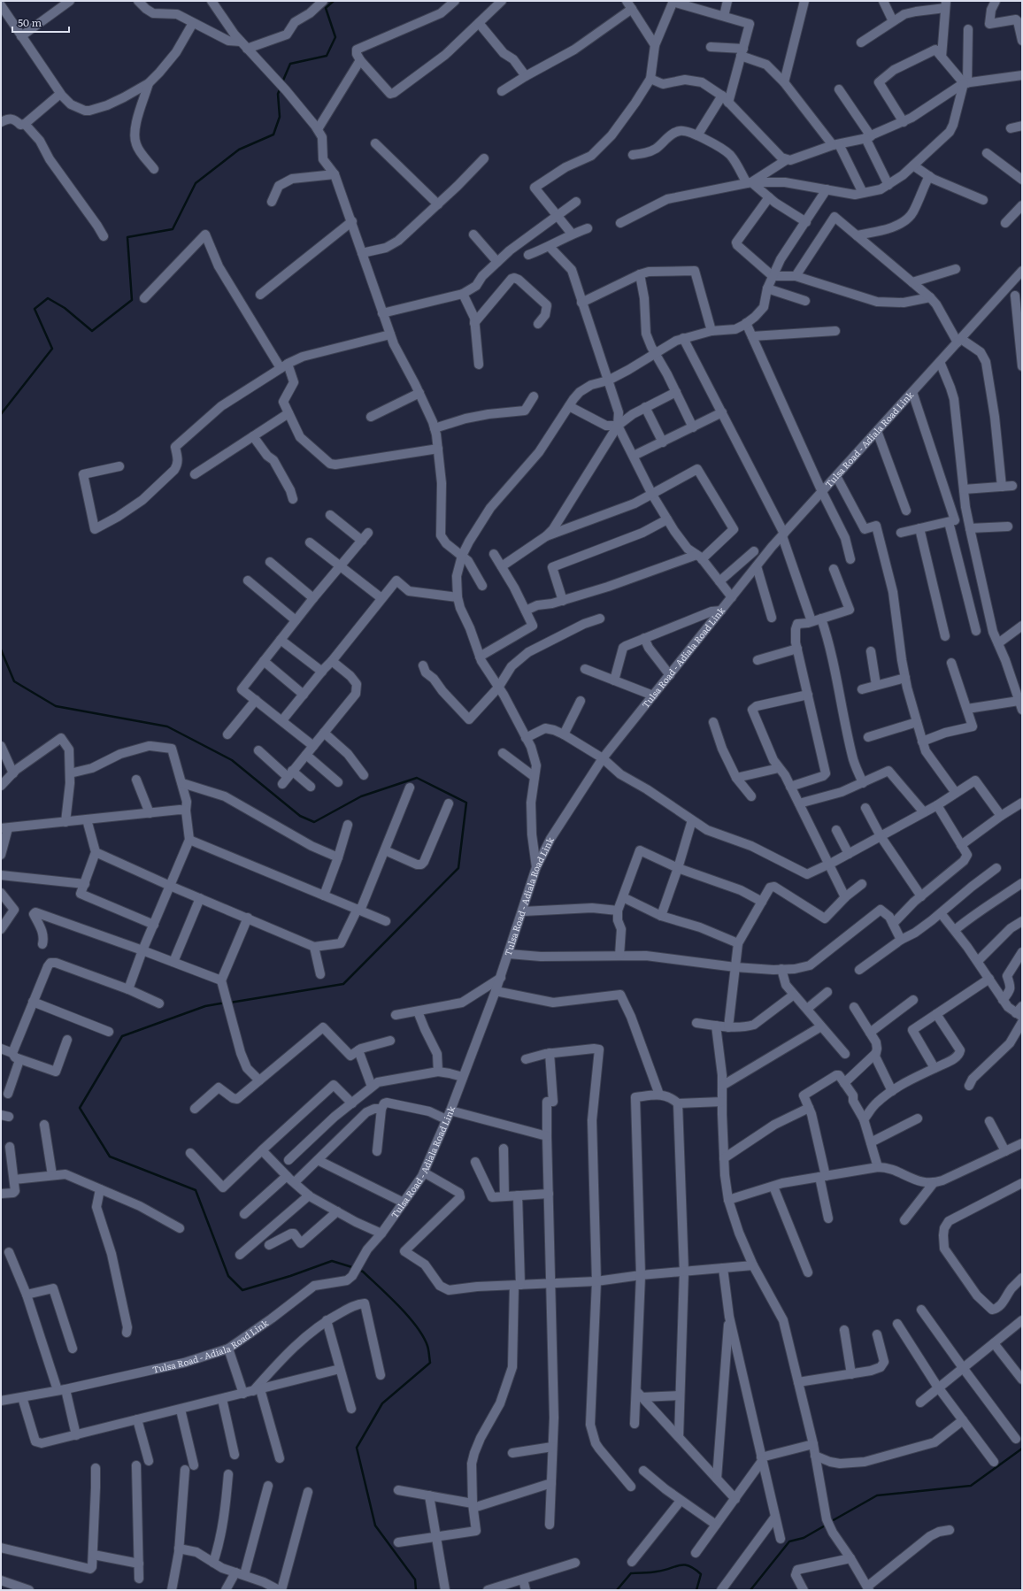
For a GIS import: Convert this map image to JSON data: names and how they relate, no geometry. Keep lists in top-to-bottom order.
{
  "streets": {
    "street": ["Tulsa Road - Adiala Road Link"]
  },
  "scale_bar": "50 m"
}
